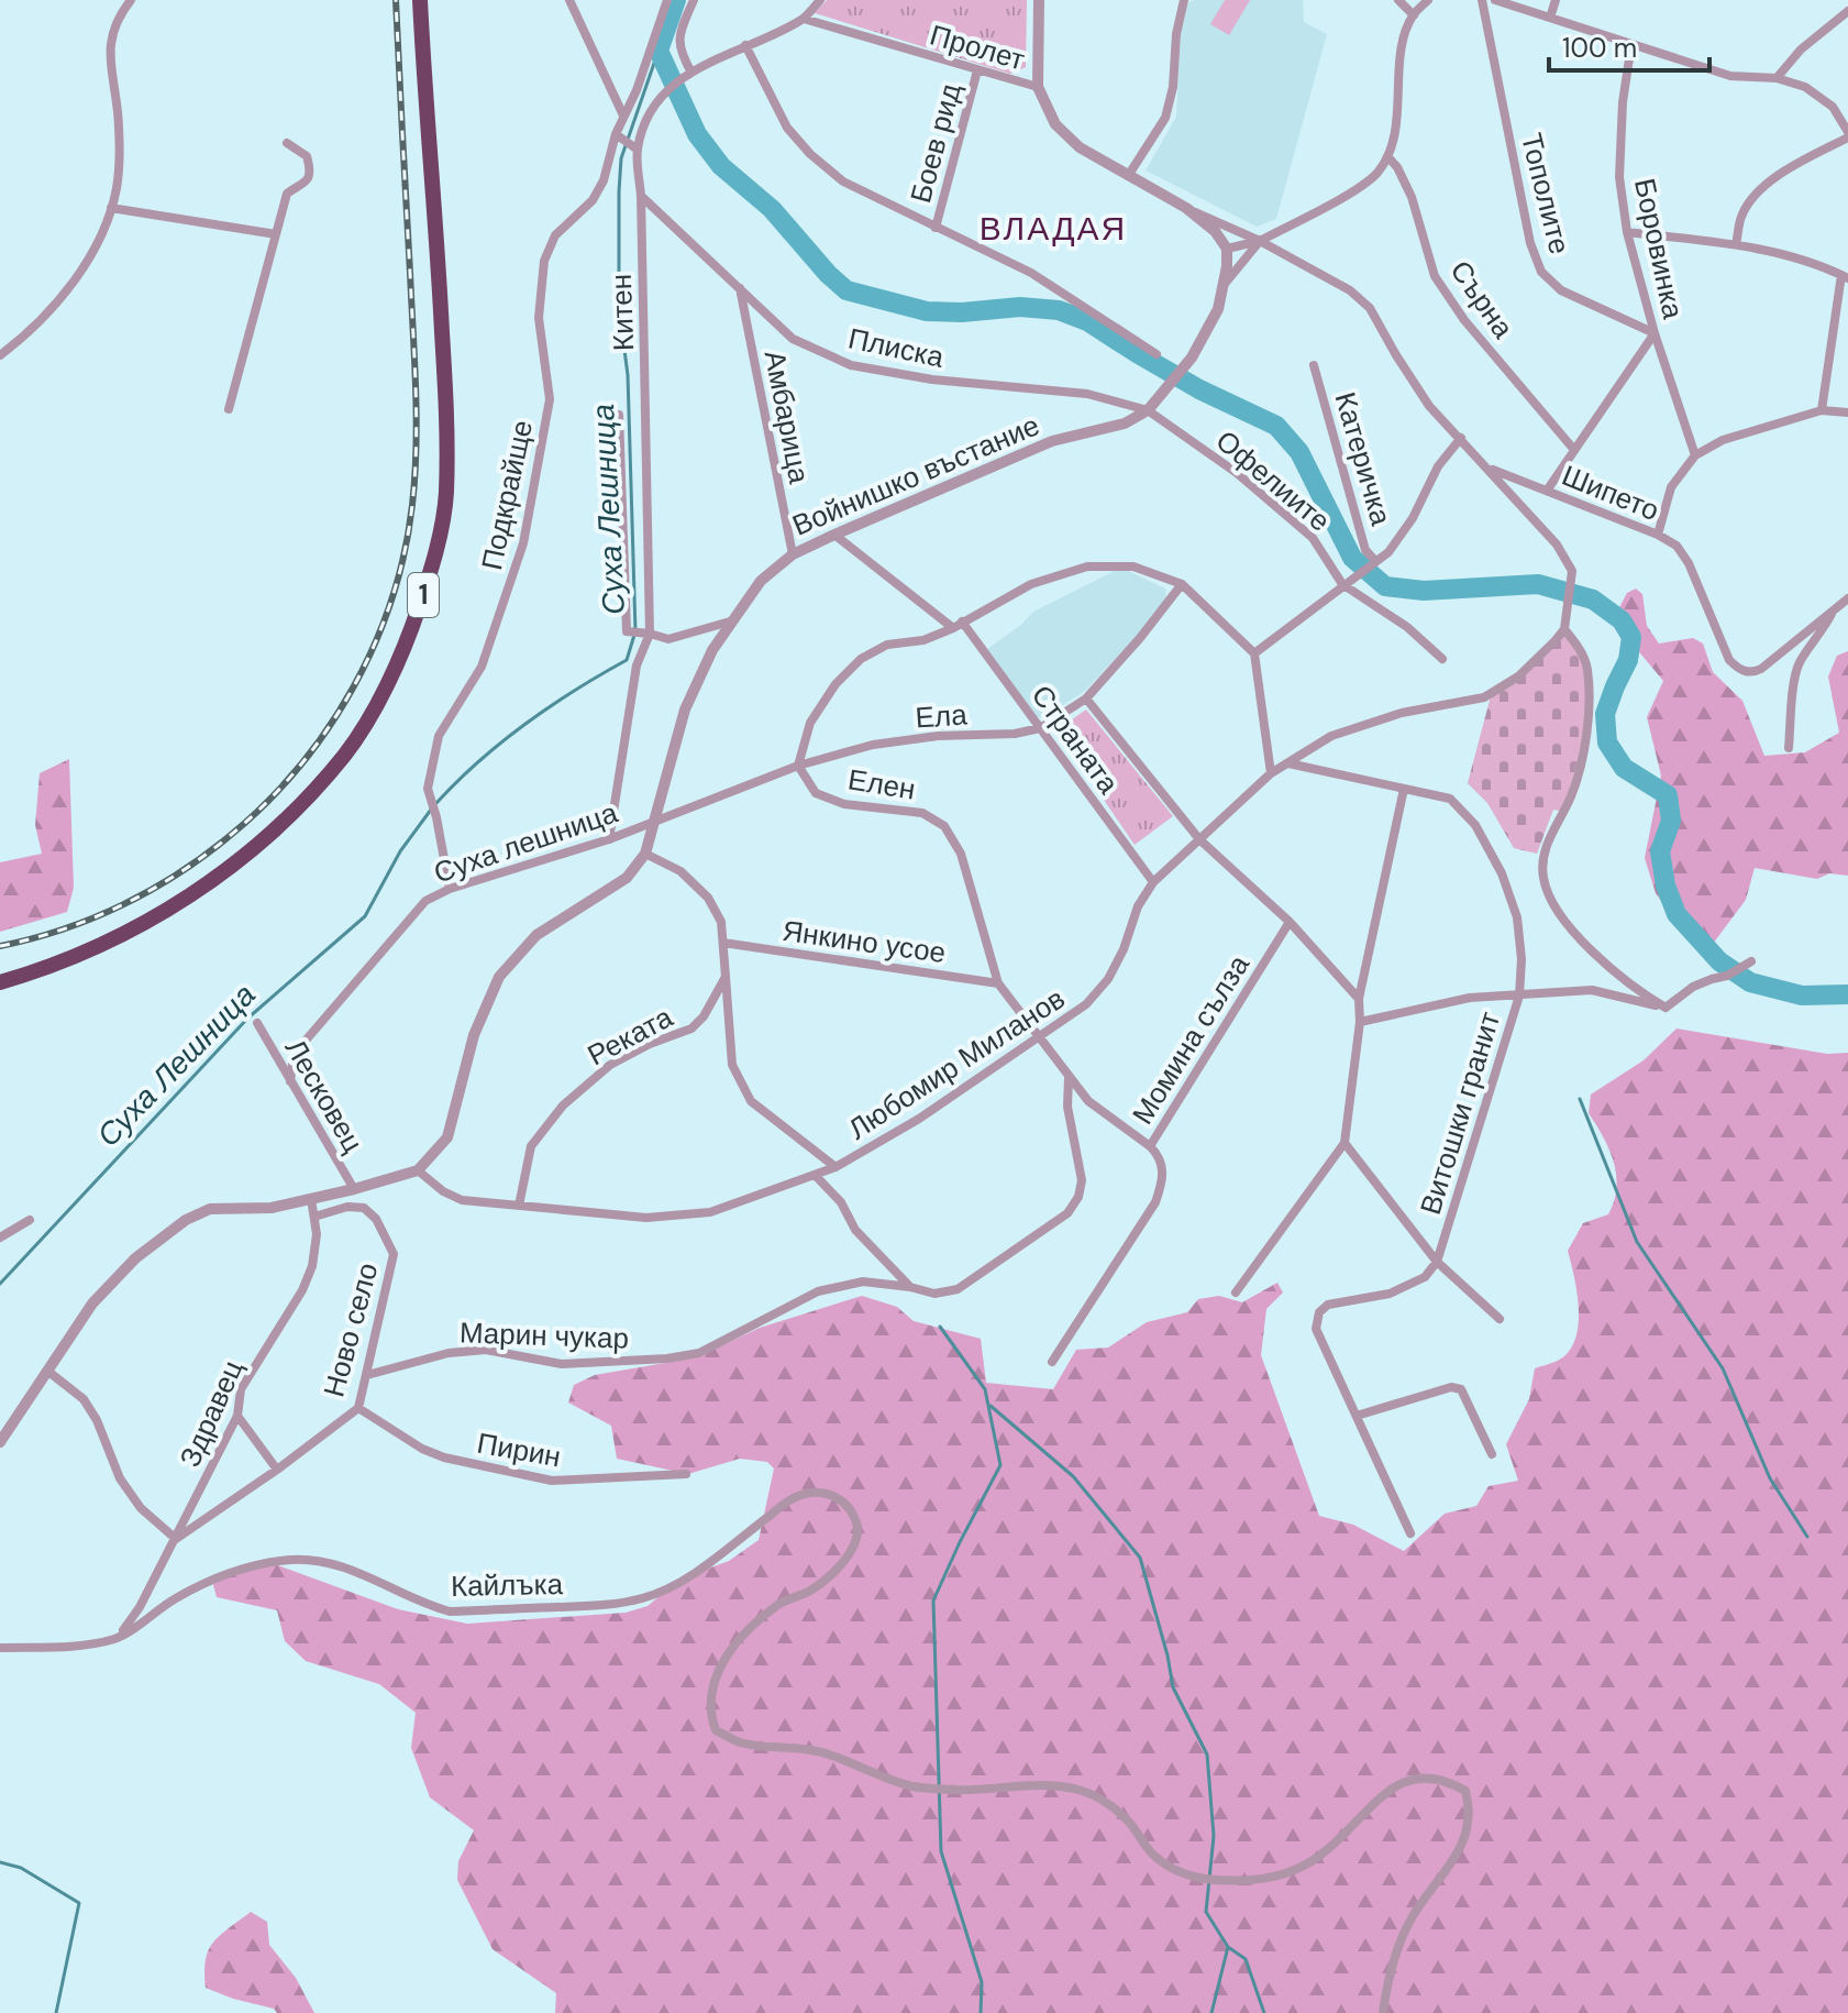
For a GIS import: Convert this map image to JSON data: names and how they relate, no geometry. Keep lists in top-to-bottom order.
{
  "streets": {
    "highway": ["1"],
    "street": [
      "Пролет",
      "Боев рид",
      "Тополите",
      "Боровинка",
      "Сърна",
      "Китен",
      "Плиска",
      "Амбарица",
      "Катеричка",
      "Войнишко въстание",
      "Офелиите",
      "Шипето",
      "Подкрайще",
      "Ела",
      "Страната",
      "Елен",
      "Суха лешница",
      "Янкино усое",
      "Реката",
      "Момина сълза",
      "Любомир Миланов",
      "Лесковец",
      "Витошки гранит",
      "Ново село",
      "Марин чукар",
      "Здравец",
      "Пирин",
      "Кайлъка"
    ]
  },
  "crossings": [
    ["Пролет", "Боев рид"],
    ["Тополите", "Боровинка"],
    ["Китен", "Плиска"],
    ["Китен", "Суха лешница"],
    ["Плиска", "Амбарица"],
    ["Плиска", "Войнишко въстание"],
    ["Плиска", "Офелиите"],
    ["Амбарица", "Войнишко въстание"],
    ["Войнишко въстание", "Офелиите"],
    ["Войнишко въстание", "Ела"],
    ["Войнишко въстание", "Страната"],
    ["Войнишко въстание", "Суха лешница"],
    ["Войнишко въстание", "Любомир Миланов"],
    ["Подкрайще", "Суха лешница"],
    ["Ела", "Страната"],
    ["Ела", "Елен"],
    ["Ела", "Суха лешница"],
    ["Страната", "Любомир Миланов"],
    ["Елен", "Янкино усое"],
    ["Елен", "Момина сълза"],
    ["Елен", "Любомир Миланов"],
    ["Елен", "Марин чукар"],
    ["Суха лешница", "Лесковец"],
    ["Реката", "Любомир Миланов"],
    ["Любомир Миланов", "Витошки гранит"],
    ["Ново село", "Марин чукар"],
    ["Ново село", "Здравец"],
    ["Ново село", "Пирин"],
    ["Здравец", "Кайлъка"]
  ],
  "districts": ["ВЛАДАЯ"],
  "water": ["Суха Лешница"],
  "scale_bar": "100 m"
}
